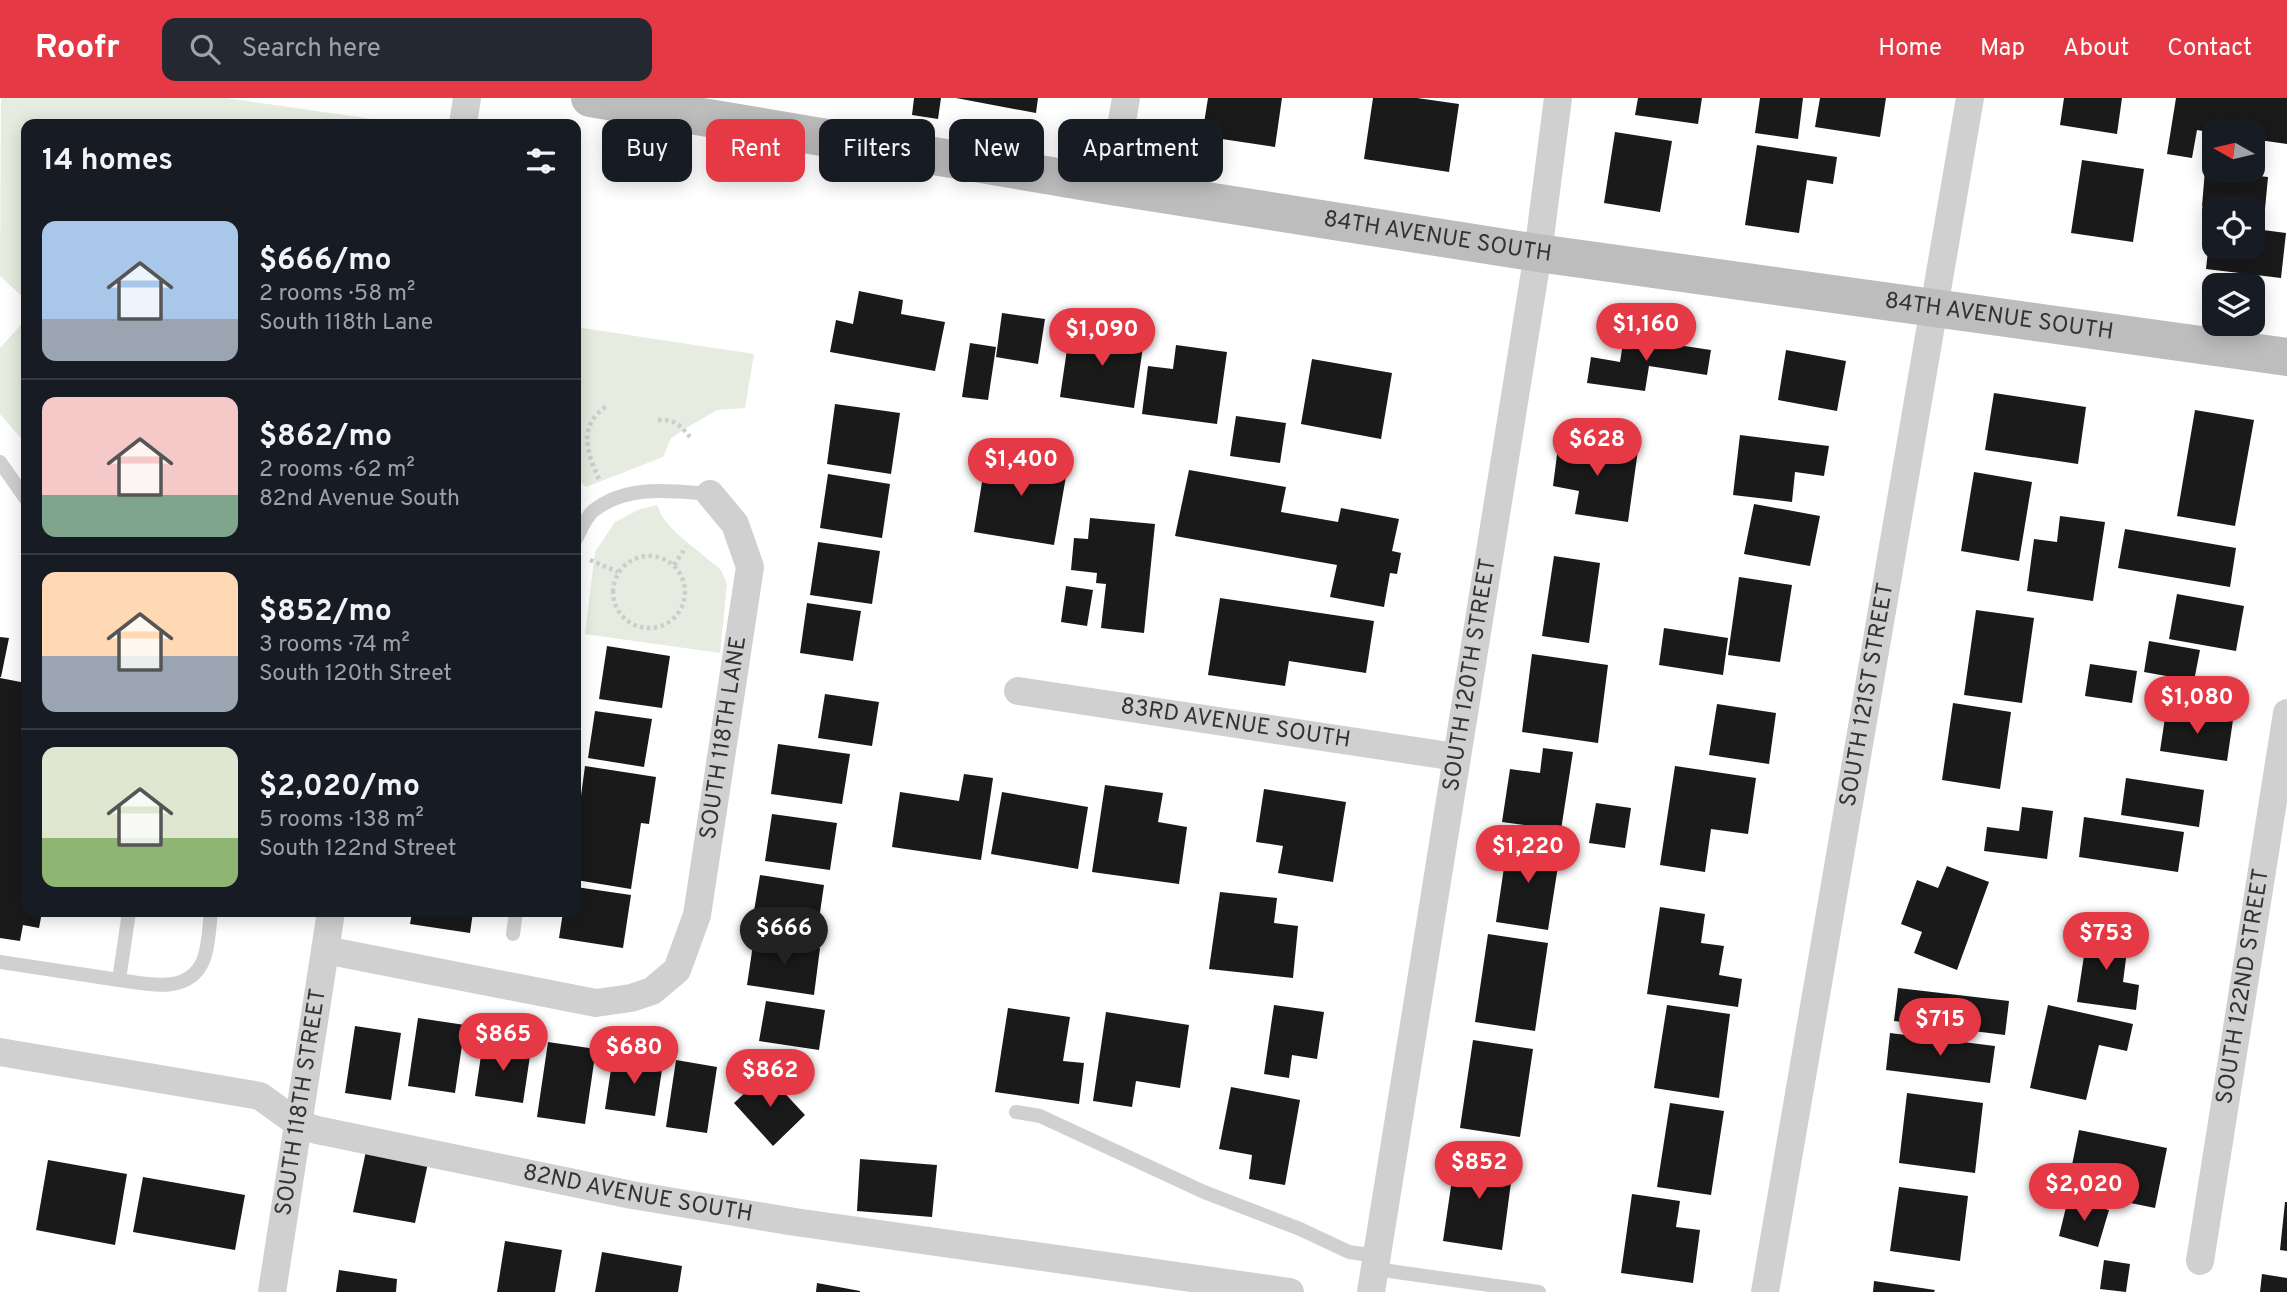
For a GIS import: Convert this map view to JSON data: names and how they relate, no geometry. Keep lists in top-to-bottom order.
{
  "streets": {
    "street": [
      "84TH AVENUE SOUTH",
      "SOUTH 120TH STREET",
      "SOUTH 121ST STREET",
      "83RD AVENUE SOUTH",
      "SOUTH 118TH LANE",
      "SOUTH 122ND STREET",
      "SOUTH 118TH STREET",
      "82ND AVENUE SOUTH"
    ]
  },
  "crossings": [
    ["84TH AVENUE SOUTH", "SOUTH 120TH STREET"],
    ["84TH AVENUE SOUTH", "SOUTH 121ST STREET"],
    ["SOUTH 120TH STREET", "83RD AVENUE SOUTH"],
    ["SOUTH 118TH LANE", "SOUTH 118TH STREET"],
    ["SOUTH 118TH STREET", "82ND AVENUE SOUTH"]
  ],
  "north": "left",
  "page": {
    "header": "Roofr",
    "search": "Search here",
    "nav": [
      "Home",
      "Map",
      "About",
      "Contact"
    ],
    "chip": [
      "Buy",
      "Rent",
      "Filters",
      "New",
      "Apartment"
    ],
    "heading": "14 homes",
    "list": [
      {
        "name": "$666/mo",
        "note": "2 rooms · 58 m² · South 118th Lane"
      },
      {
        "name": "$862/mo",
        "note": "2 rooms · 62 m² · 82nd Avenue South"
      },
      {
        "name": "$852/mo",
        "note": "3 rooms · 74 m² · South 120th Street"
      },
      {
        "name": "$2,020/mo",
        "note": "5 rooms · 138 m² · South 122nd Street"
      }
    ],
    "price": [
      "$1,160",
      "$1,090",
      "$628",
      "$1,400",
      "$1,080",
      "$1,220",
      "$666",
      "$753",
      "$715",
      "$865",
      "$680",
      "$862",
      "$852",
      "$2,020"
    ]
  }
}
